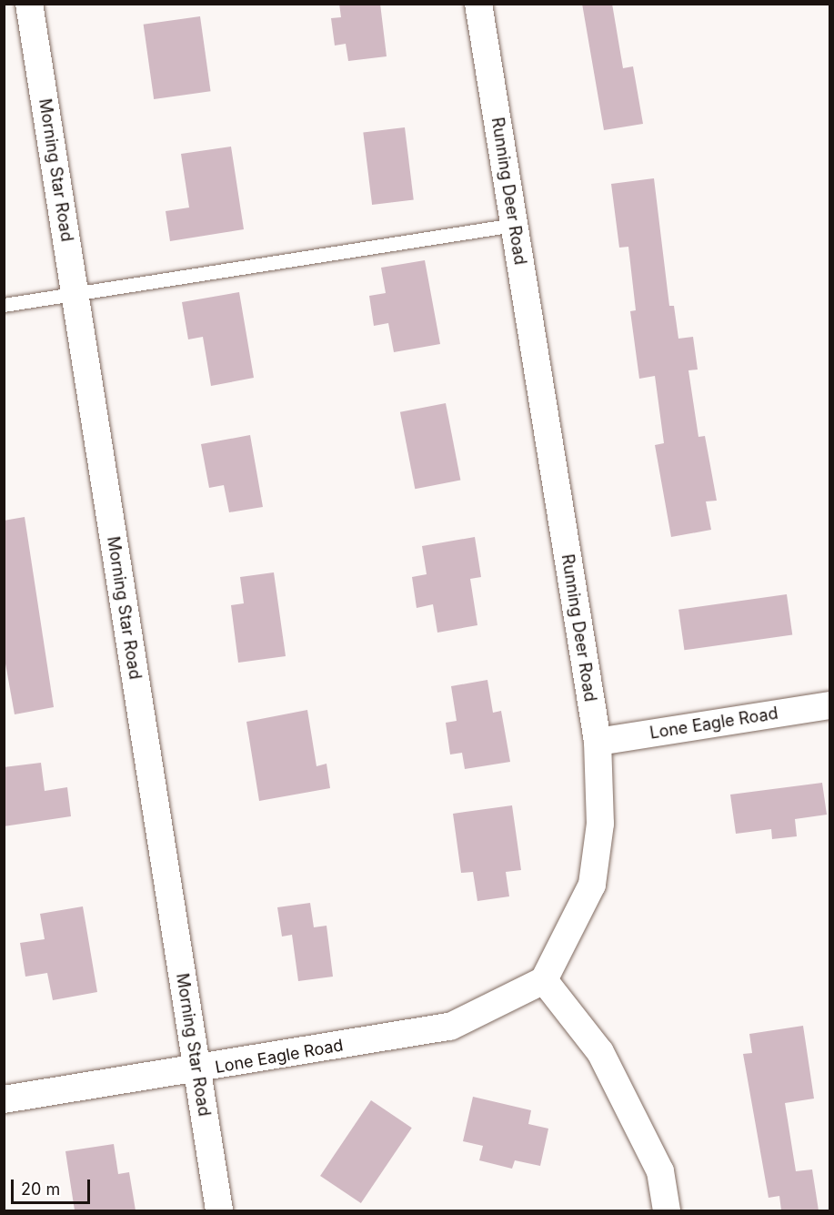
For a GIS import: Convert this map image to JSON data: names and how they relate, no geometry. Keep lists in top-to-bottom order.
{
  "streets": {
    "street": ["Morning Star Road", "Running Deer Road", "Lone Eagle Road"]
  },
  "crossings": [
    ["Morning Star Road", "Lone Eagle Road"],
    ["Running Deer Road", "Lone Eagle Road"]
  ],
  "scale_bar": "20 m"
}
